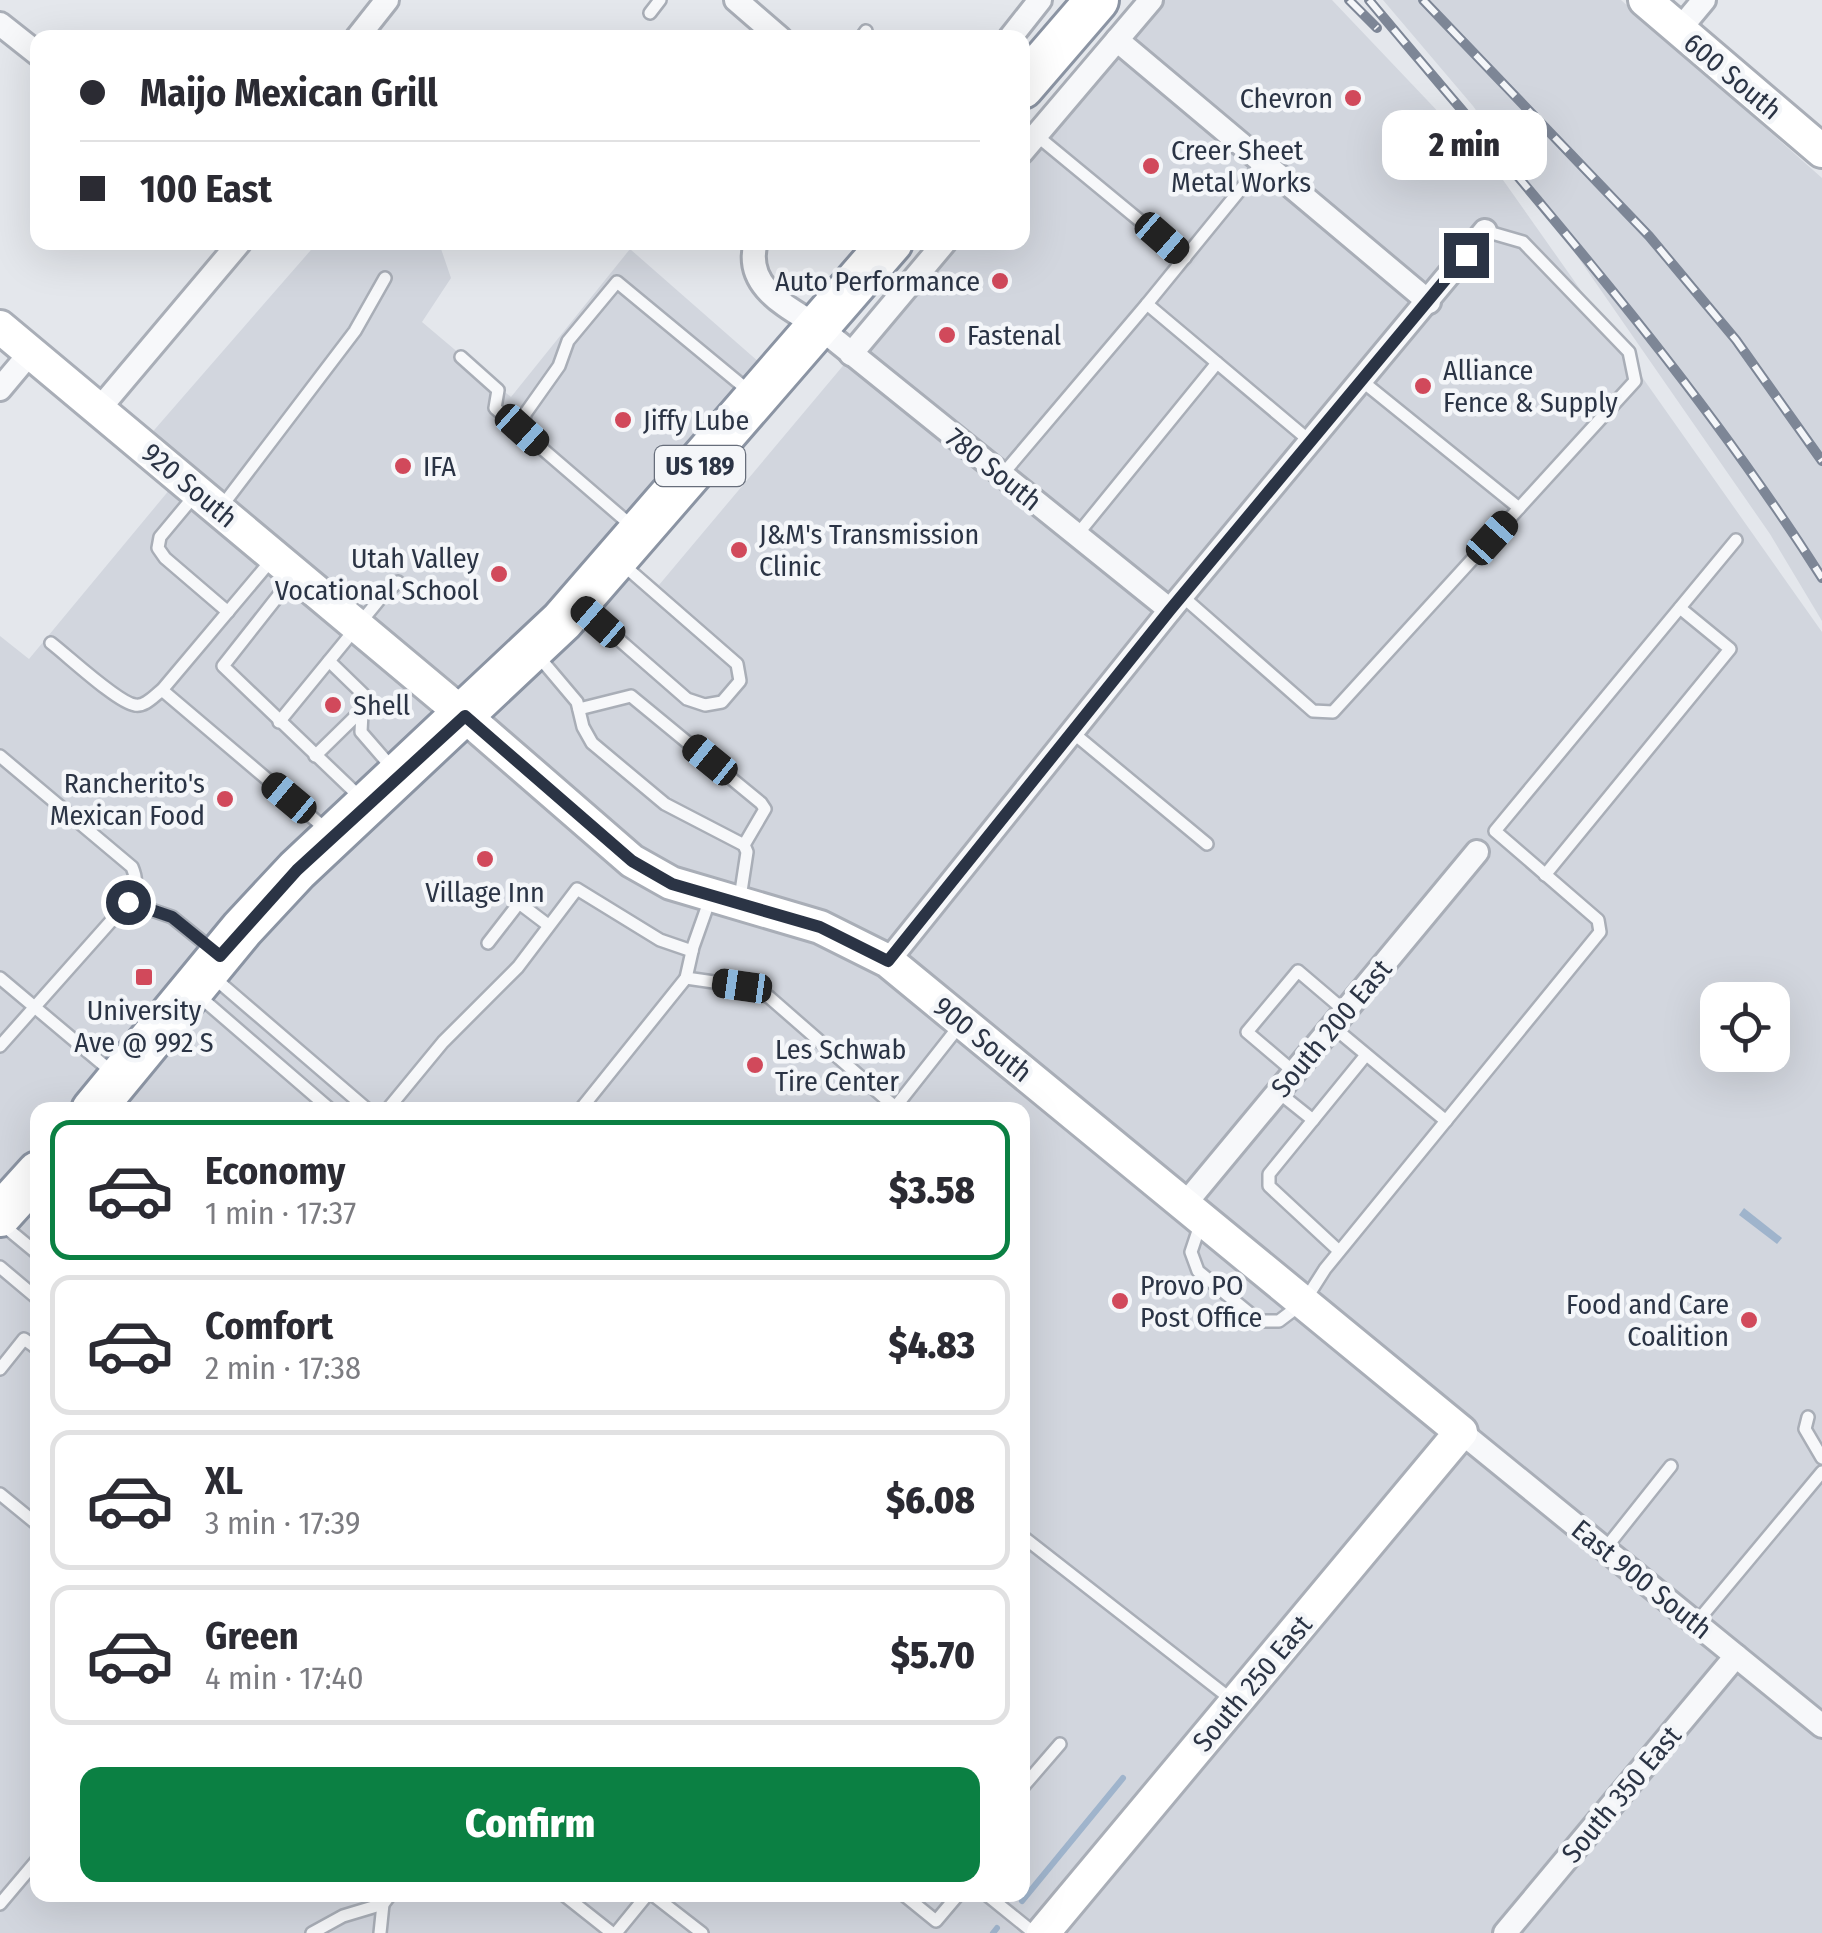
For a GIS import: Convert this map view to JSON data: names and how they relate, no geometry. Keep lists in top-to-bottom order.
{
  "streets": {
    "highway": ["US 189"],
    "street": [
      "600 South",
      "780 South",
      "920 South",
      "South 200 East",
      "900 South",
      "East 900 South",
      "South 250 East",
      "South 350 East"
    ]
  },
  "crossings": [
    ["US 189", "780 South"],
    ["US 189", "920 South"],
    ["US 189", "900 South"],
    ["920 South", "900 South"],
    ["South 200 East", "900 South"],
    ["900 South", "East 900 South"],
    ["900 South", "South 250 East"],
    ["East 900 South", "South 250 East"],
    ["East 900 South", "South 350 East"]
  ],
  "places": {
    "other": [
      "Chevron",
      "Creer Sheet Metal Works",
      "Auto Performance",
      "Fastenal",
      "Alliance Fence & Supply",
      "Jiffy Lube",
      "IFA",
      "J&M's Transmission Clinic",
      "Utah Valley Vocational School",
      "Shell",
      "Rancherito's Mexican Food",
      "Village Inn",
      "Les Schwab Tire Center",
      "Provo PO Post Office",
      "Food and Care Coalition"
    ],
    "transit": ["University Ave @ 992 S"]
  },
  "page": {
    "banner": ["Maijo Mexican Grill", "100 East"],
    "bubble": "2 min",
    "list": [
      {
        "name": "Economy",
        "note": "1 min · 17:37",
        "value": "$3.58"
      },
      {
        "name": "Comfort",
        "note": "2 min · 17:38",
        "value": "$4.83"
      },
      {
        "name": "XL",
        "note": "3 min · 17:39",
        "value": "$6.08"
      },
      {
        "name": "Green",
        "note": "4 min · 17:40",
        "value": "$5.70"
      }
    ],
    "buttons": "Confirm"
  }
}
